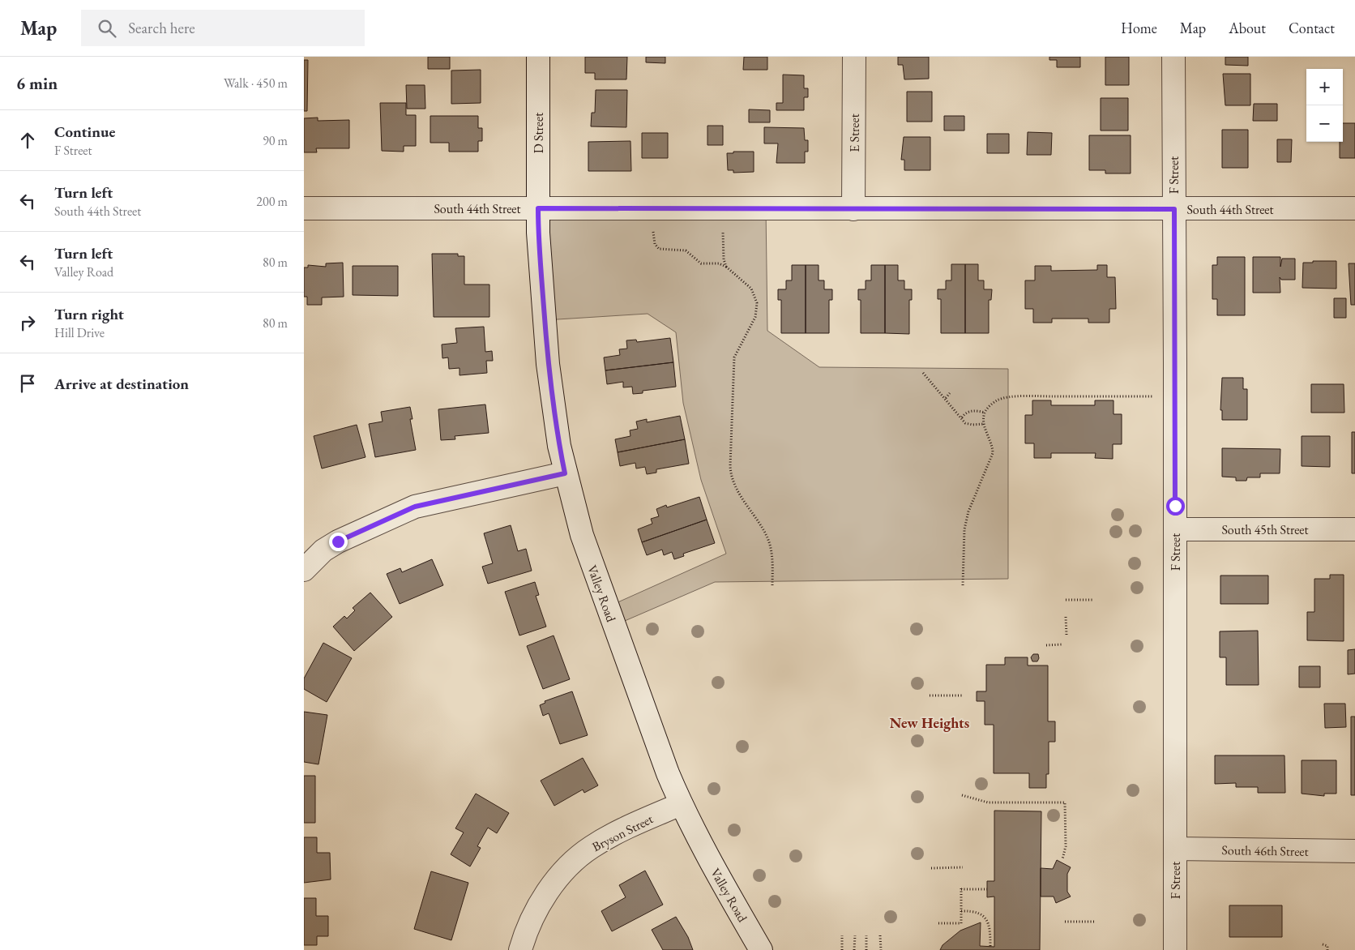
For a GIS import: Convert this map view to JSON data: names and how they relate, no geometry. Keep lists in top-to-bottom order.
{
  "streets": {
    "street": [
      "D Street",
      "E Street",
      "F Street",
      "South 44th Street",
      "South 45th Street",
      "Valley Road",
      "Bryson Street",
      "South 46th Street"
    ]
  },
  "crossings": [
    ["D Street", "South 44th Street"],
    ["D Street", "Valley Road"],
    ["E Street", "South 44th Street"],
    ["F Street", "South 44th Street"],
    ["F Street", "South 45th Street"],
    ["F Street", "South 46th Street"],
    ["South 44th Street", "Valley Road"],
    ["Valley Road", "Bryson Street"]
  ],
  "districts": ["New Heights"],
  "page": {
    "header": "Map",
    "search": "Search here",
    "nav": [
      "Home",
      "Map",
      "About",
      "Contact"
    ],
    "heading": ["6 min", "Walk · 450 m"],
    "map_buttons": ["+", "−"],
    "list": [
      ["Continue", "F Street", "90 m"],
      ["Turn left", "South 44th Street", "200 m"],
      ["Turn left", "Valley Road", "80 m"],
      ["Turn right", "Hill Drive", "80 m"],
      "Arrive at destination"
    ]
  }
}
